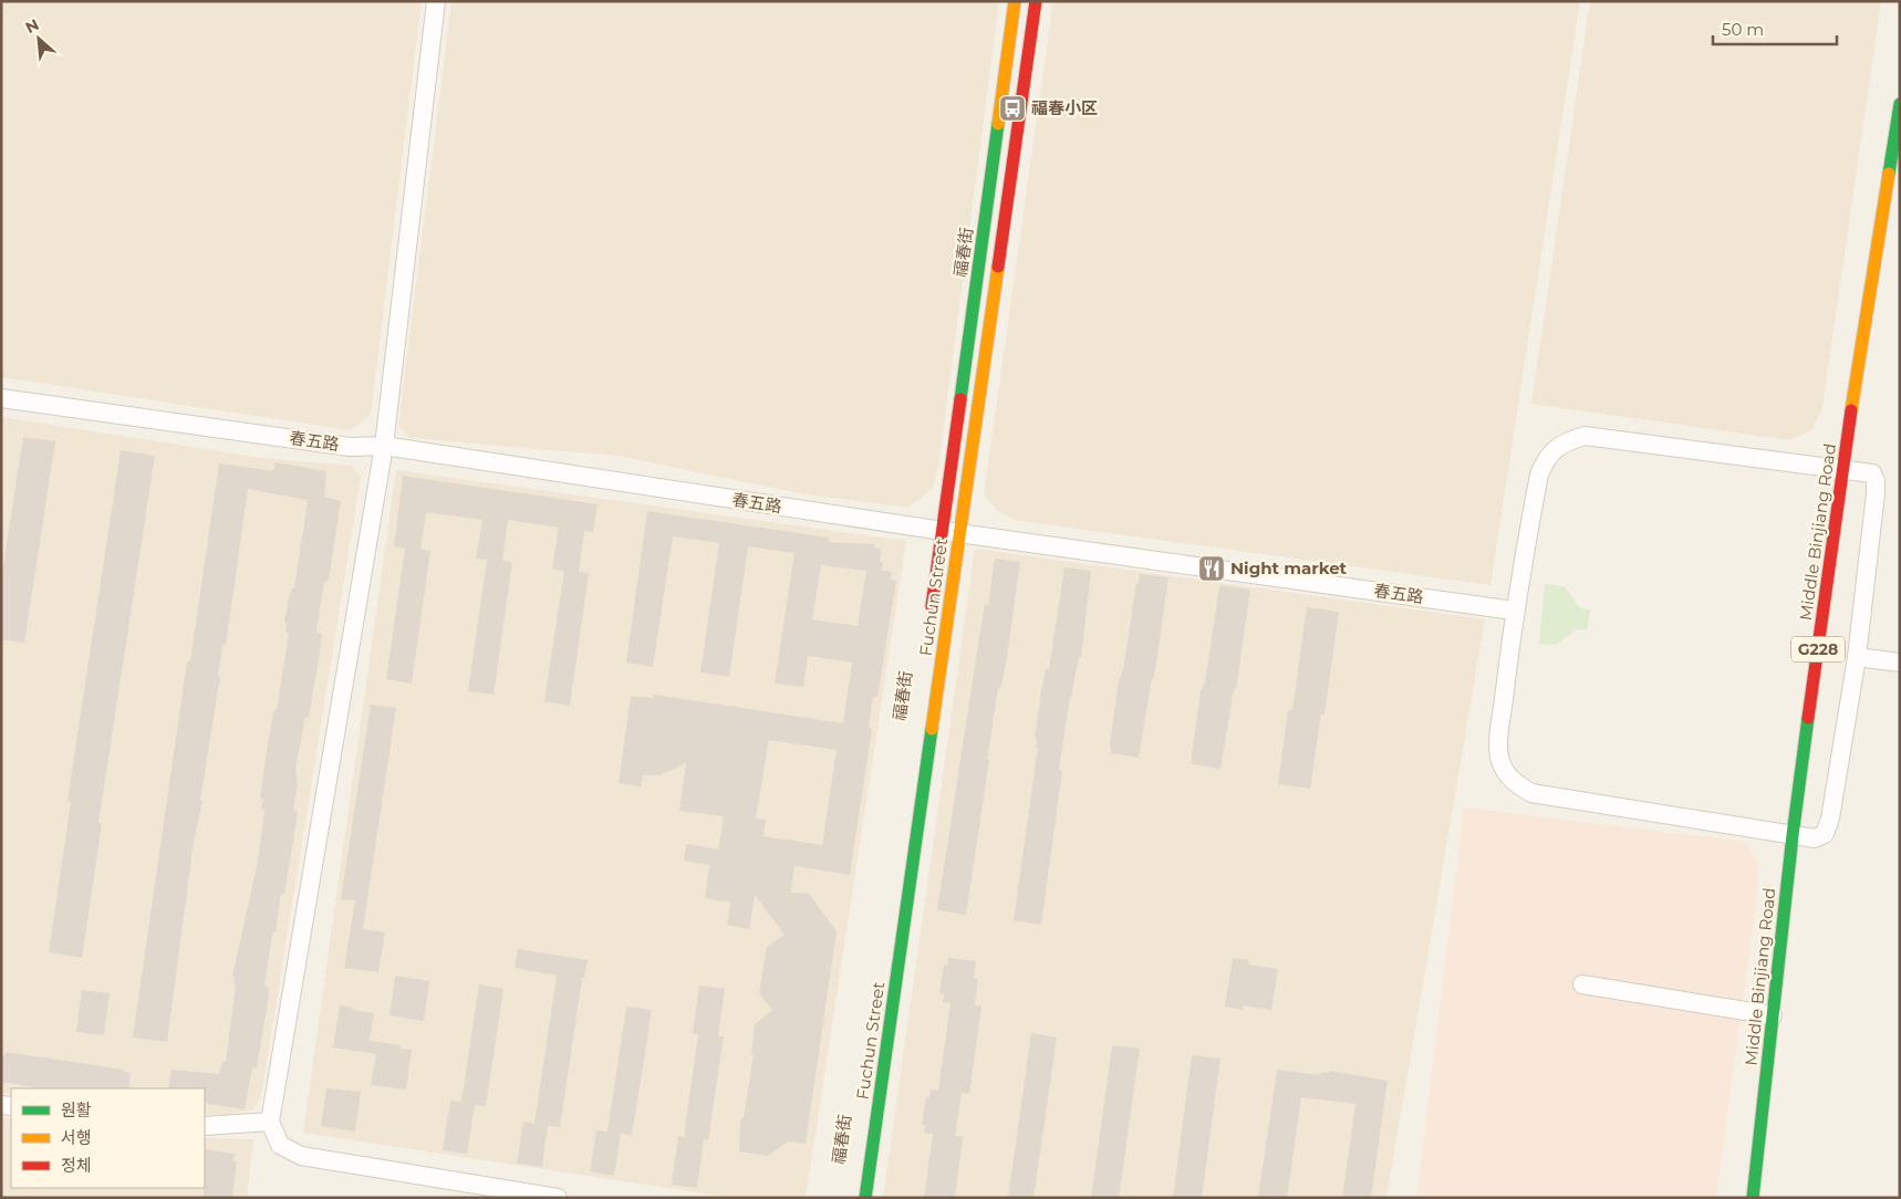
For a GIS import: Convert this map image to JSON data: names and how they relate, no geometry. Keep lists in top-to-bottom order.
{
  "streets": {
    "main road": [
      "福春街",
      "Middle Binjiang Road",
      "Fuchun Street",
      "G228"
    ],
    "street": ["春五路"]
  },
  "crossings": [
    ["福春街", "春五路"],
    ["福春街", "Fuchun Street"],
    ["春五路", "Fuchun Street"]
  ],
  "places": {
    "bus stop": ["福春小区"],
    "restaurant": ["Night market"]
  },
  "legend": ["원활", "서행", "정체"],
  "scale_bar": "50 m",
  "north": "top left"
}
